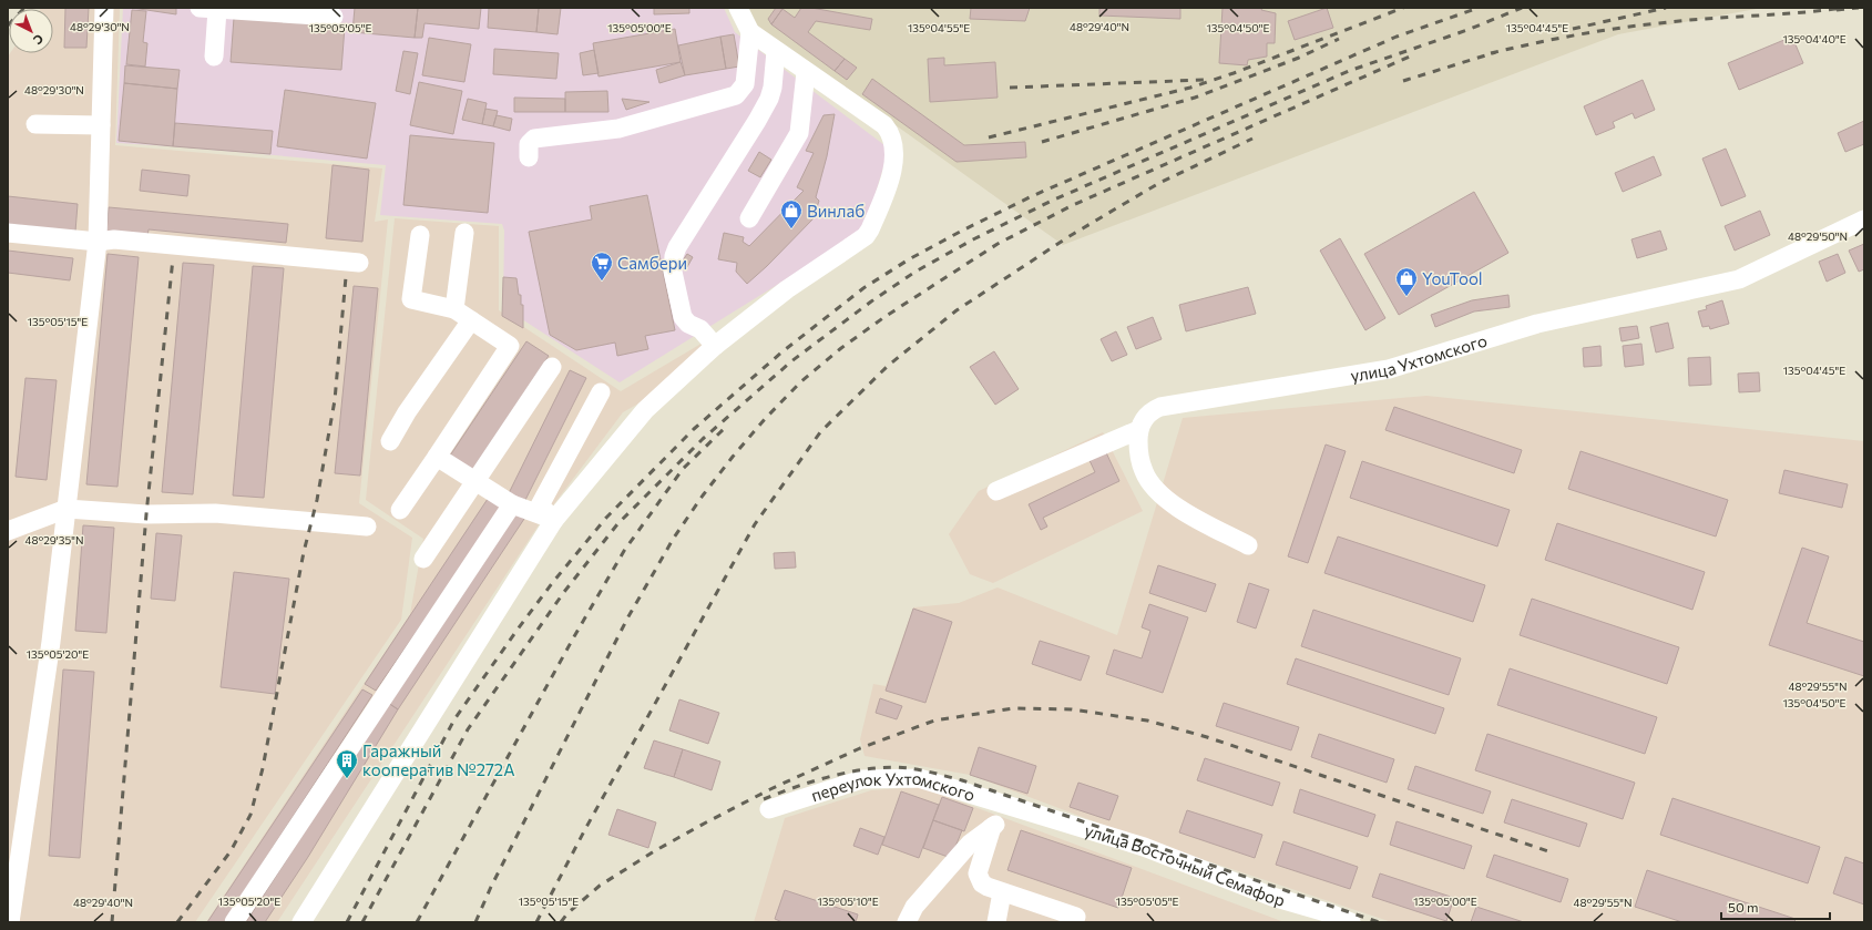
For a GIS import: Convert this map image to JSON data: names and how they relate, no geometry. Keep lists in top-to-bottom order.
{
  "streets": {
    "street": ["улица Ухтомского", "переулок Ухтомского", "улица Восточный Семафор"]
  },
  "crossings": [
    ["переулок Ухтомского", "улица Восточный Семафор"]
  ],
  "places": {
    "shop": ["Винлаб", "YouTool"],
    "supermarket": ["Самбери"],
    "building": ["Гаражный кооператив №272А"]
  },
  "scale_bar": "50 m",
  "north": "bottom right",
  "coordinates": [
    "48°29'30\"N",
    "48°29'40\"N",
    "135°05'05\"E",
    "135°05'00\"E",
    "135°04'55\"E",
    "135°04'50\"E",
    "135°04'45\"E",
    "135°04'40\"E",
    "48°29'50\"N",
    "135°05'15\"E",
    "48°29'35\"N",
    "135°05'20\"E",
    "48°29'55\"N",
    "135°05'10\"E"
  ]
}
